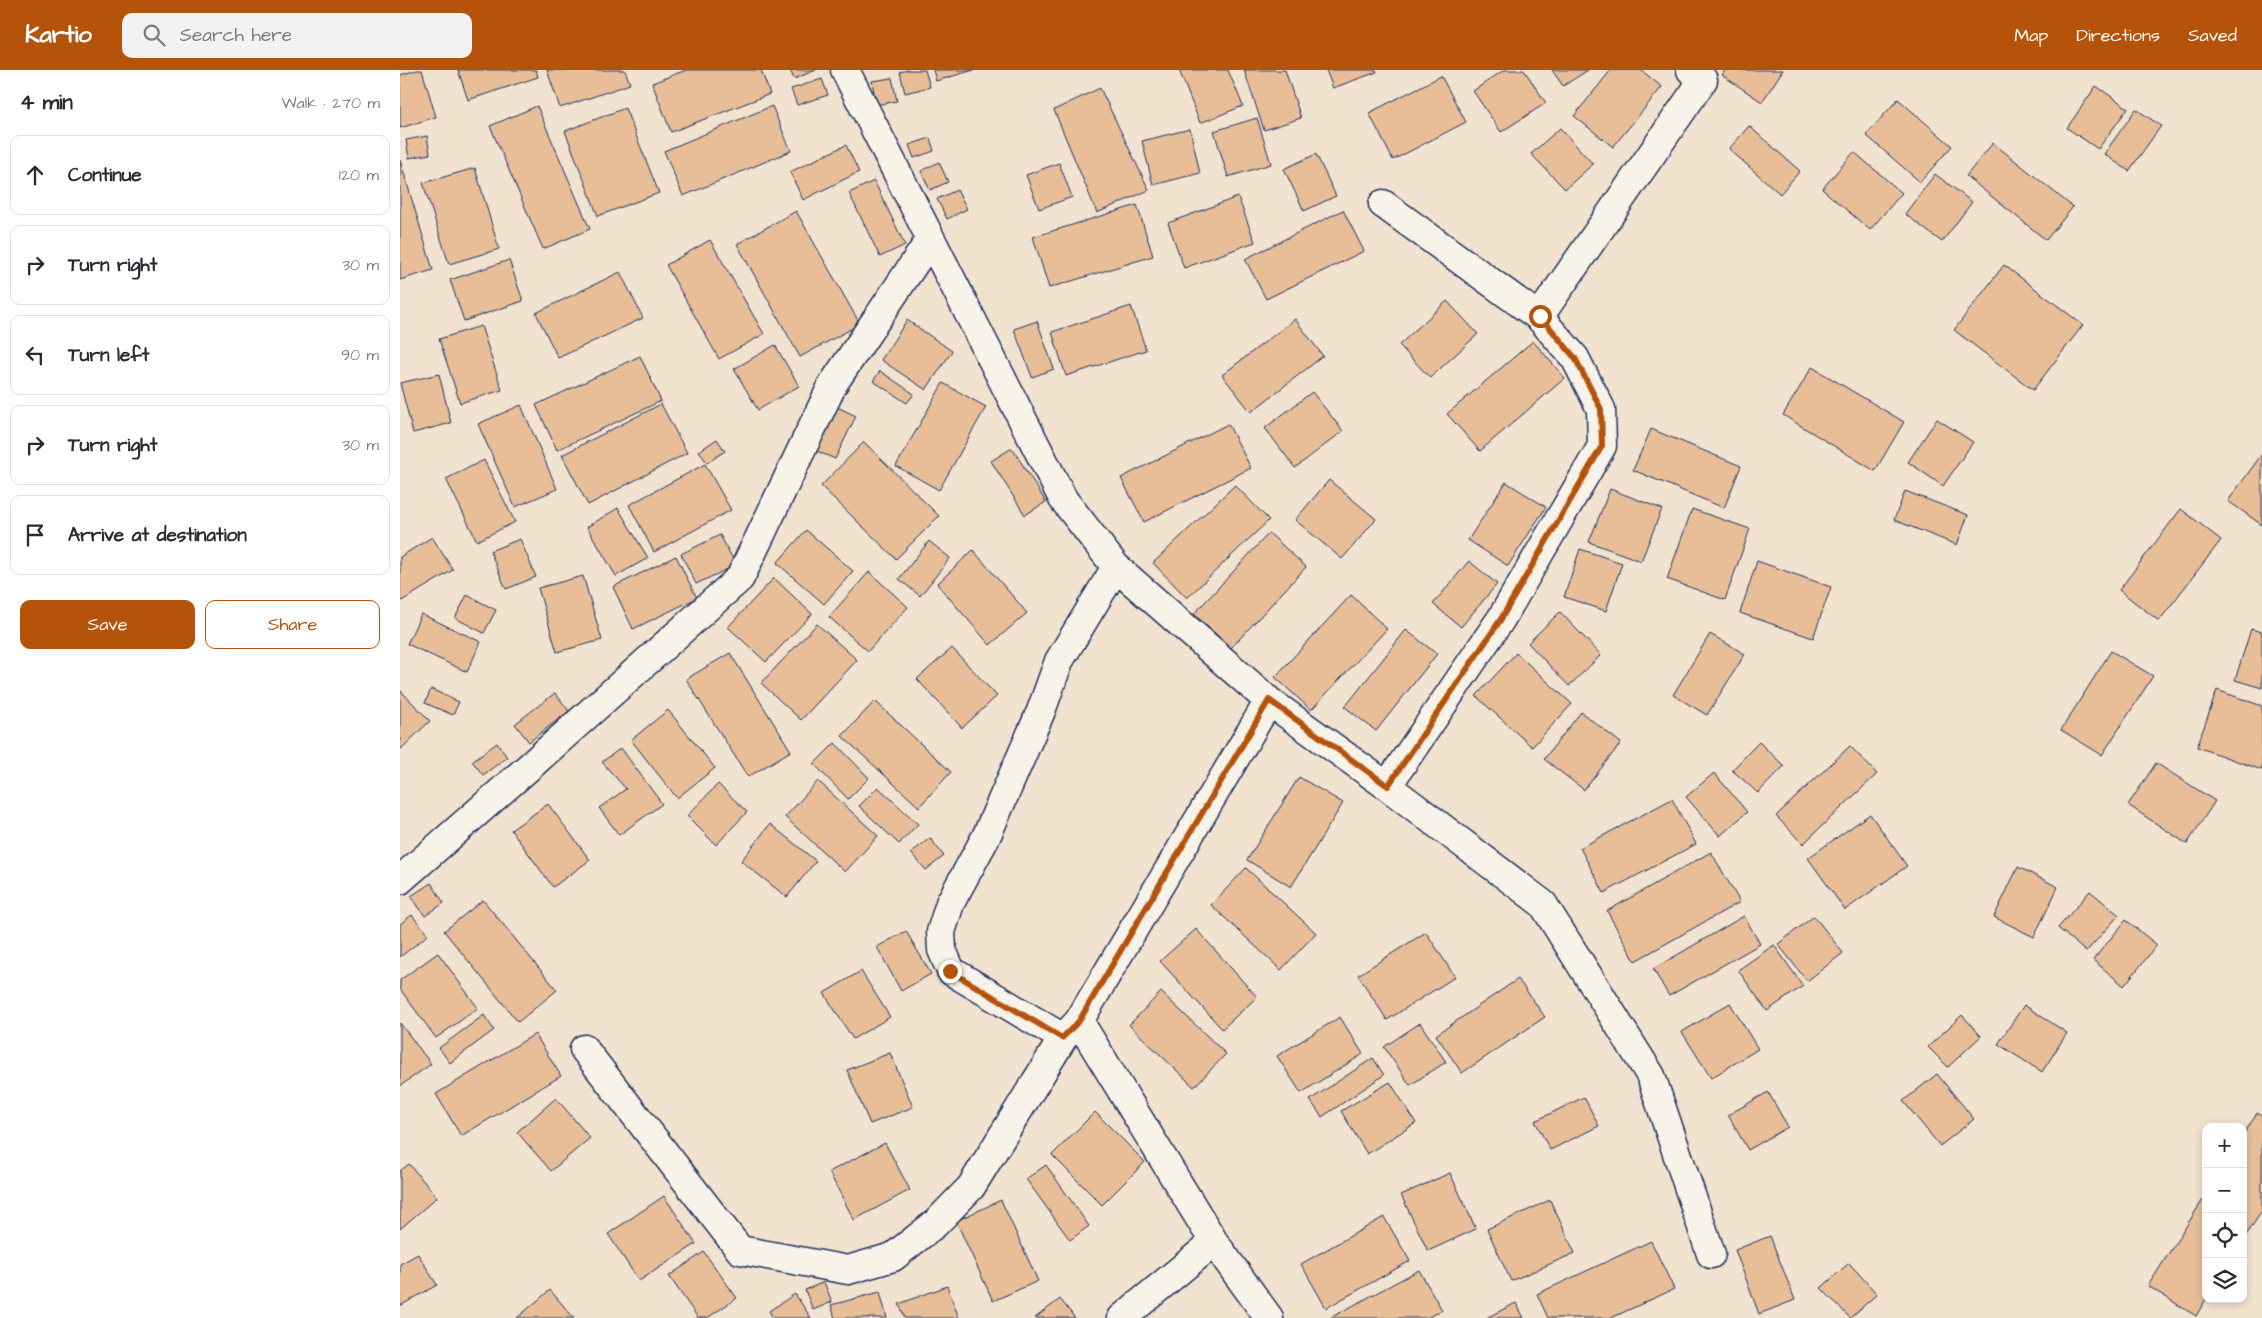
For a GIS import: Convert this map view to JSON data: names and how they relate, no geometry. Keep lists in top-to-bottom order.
{
  "page": {
    "header": "Kartio",
    "search": "Search here",
    "nav": ["Map", "Directions", "Saved"],
    "heading": ["4 min", "Walk · 270 m"],
    "list": [
      ["Continue", "120 m"],
      ["Turn right", "30 m"],
      ["Turn left", "90 m"],
      ["Turn right", "30 m"],
      "Arrive at destination"
    ],
    "buttons": ["Save", "Share"],
    "map_buttons": ["+", "−"]
  }
}
